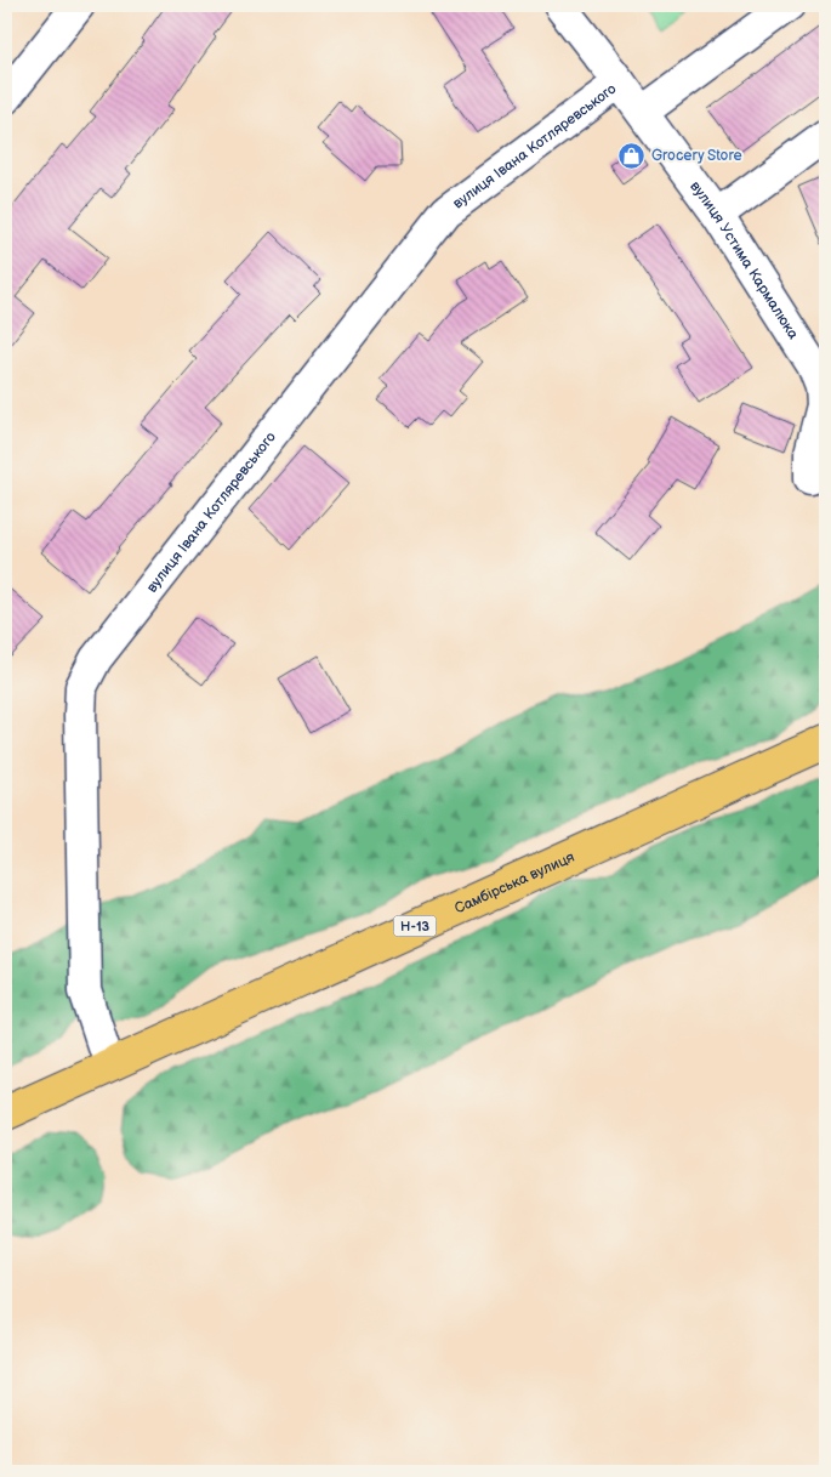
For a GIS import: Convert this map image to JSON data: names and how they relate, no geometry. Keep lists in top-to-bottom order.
{
  "streets": {
    "main road": ["Самбірська вулиця", "Н-13"],
    "street": ["вулиця Івана Котляревського", "вулиця Устима Кармалюка"]
  },
  "crossings": [
    ["вулиця Івана Котляревського", "вулиця Устима Кармалюка"],
    ["вулиця Івана Котляревського", "Самбірська вулиця"]
  ],
  "places": {
    "shop": ["Grocery Store"]
  }
}
